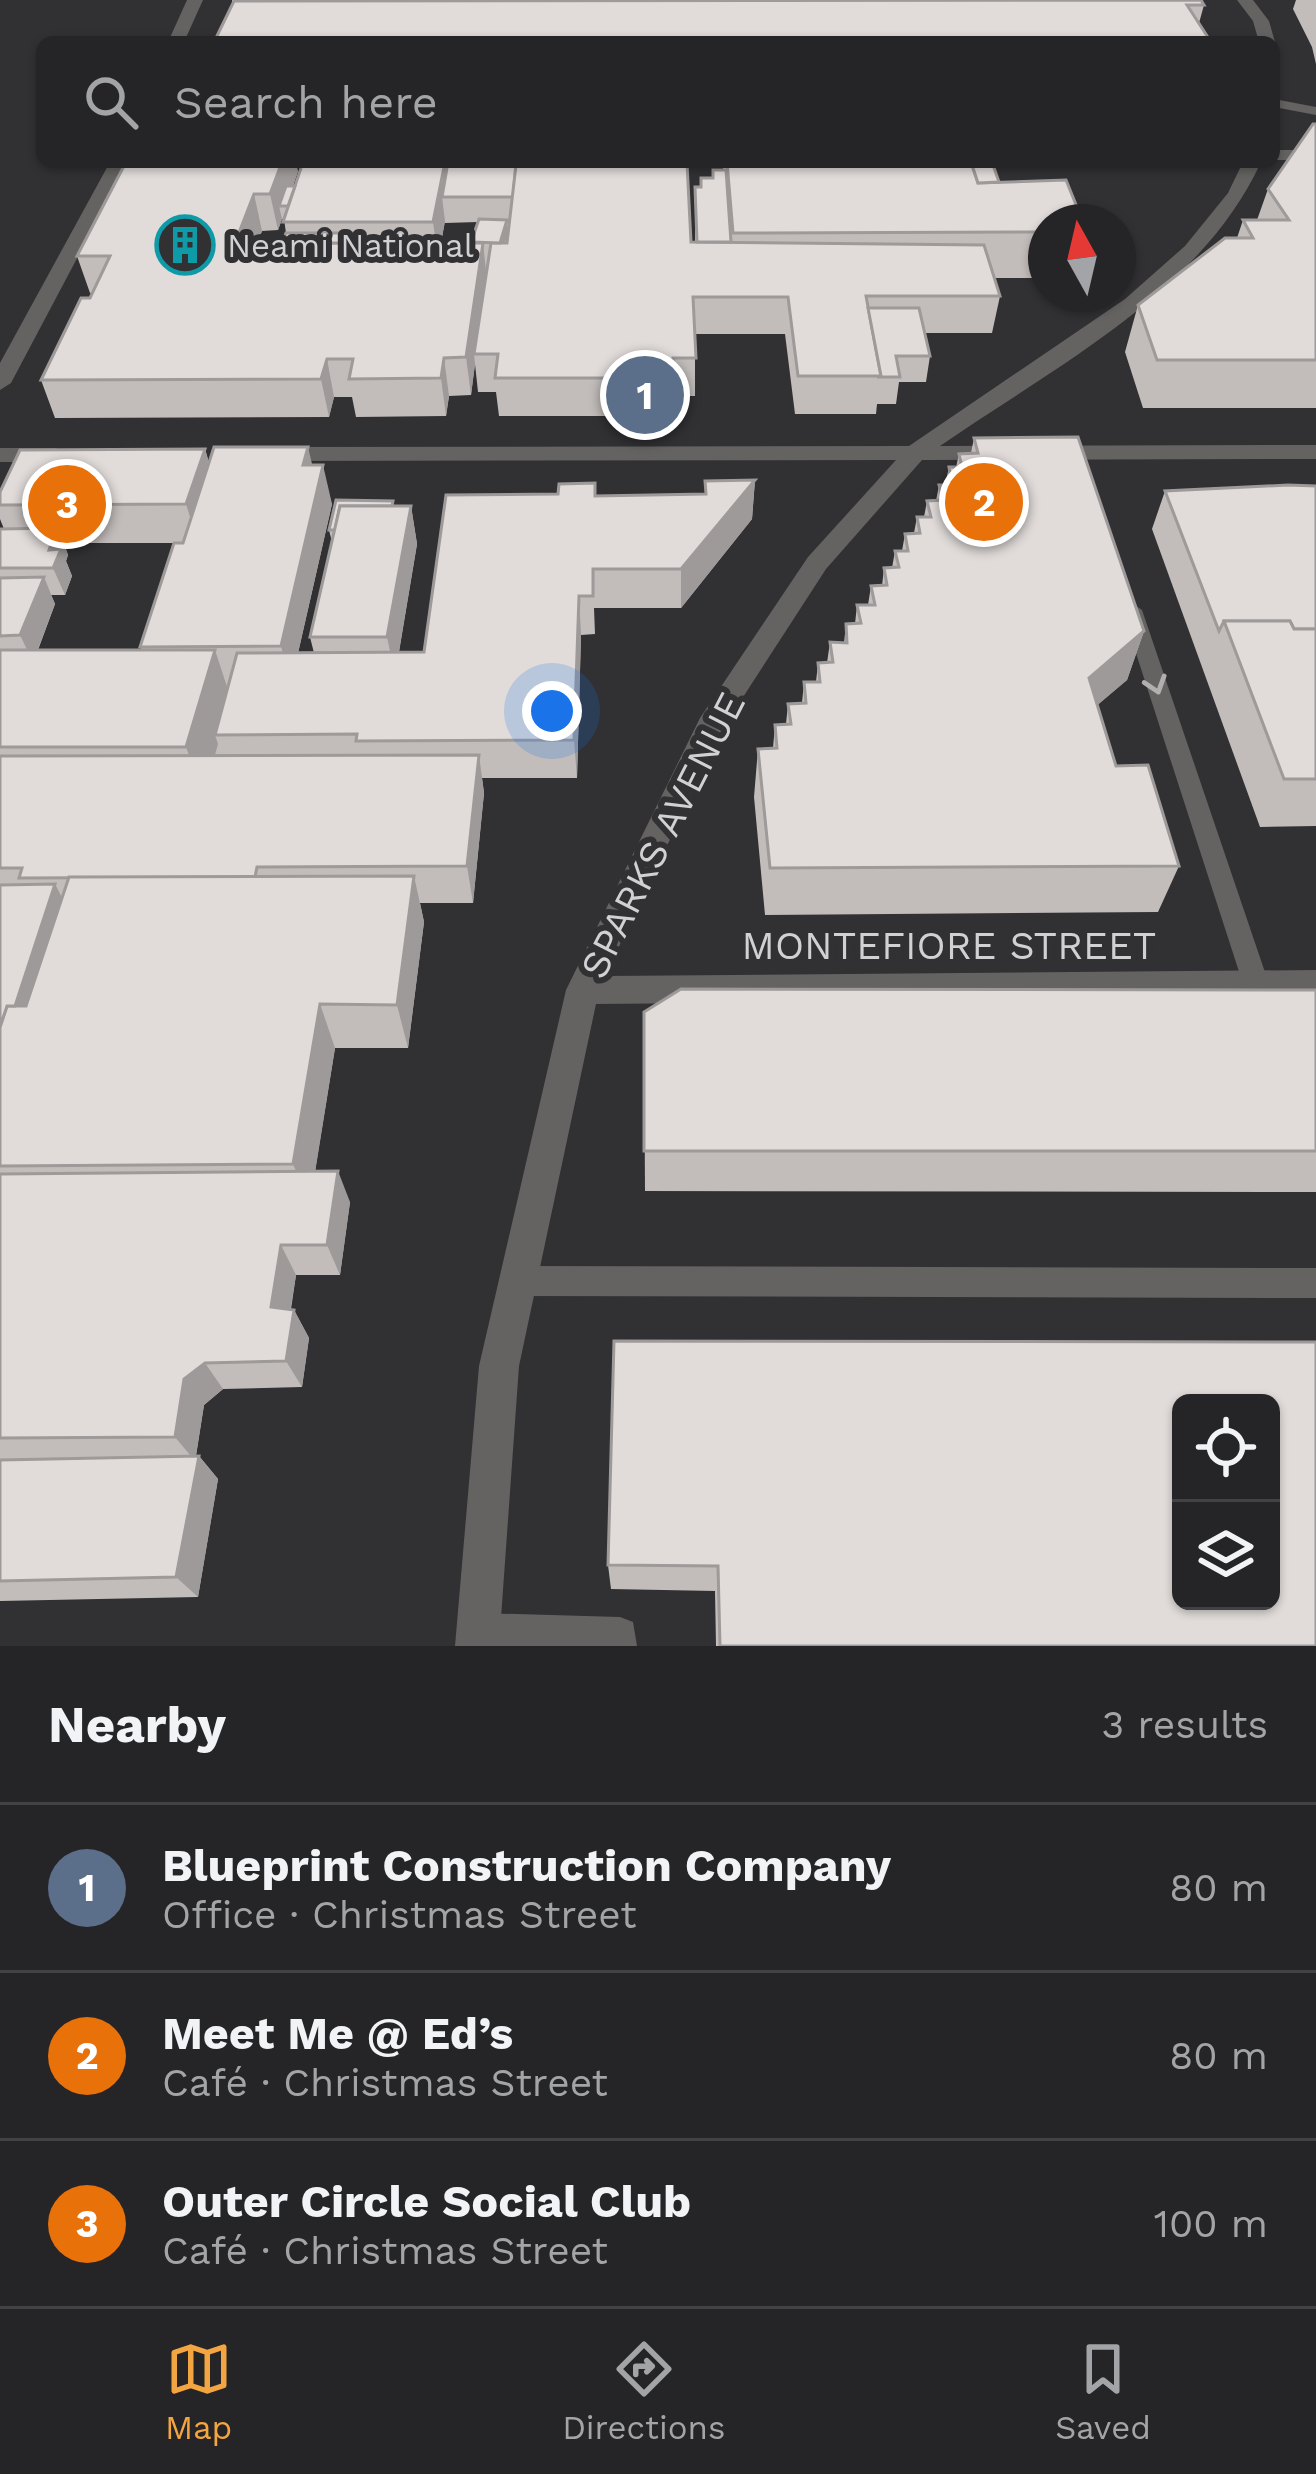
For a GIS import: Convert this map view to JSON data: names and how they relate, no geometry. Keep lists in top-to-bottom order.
{
  "streets": {
    "street": ["SPARKS AVENUE", "MONTEFIORE STREET"]
  },
  "crossings": [
    ["SPARKS AVENUE", "MONTEFIORE STREET"]
  ],
  "places": {
    "building": ["Neami National"]
  },
  "north": "top",
  "page": {
    "search": "Search here",
    "pins": ["1", "2", "3"],
    "heading": ["Nearby", "3 results"],
    "list": [
      {
        "mark": "1",
        "name": "Blueprint Construction Company",
        "note": "Office · Christmas Street",
        "value": "80 m"
      },
      {
        "mark": "2",
        "name": "Meet Me @ Ed’s",
        "note": "Café · Christmas Street",
        "value": "80 m"
      },
      {
        "mark": "3",
        "name": "Outer Circle Social Club",
        "note": "Café · Christmas Street",
        "value": "100 m"
      }
    ],
    "nav": ["Map", "Directions", "Saved"]
  }
}
